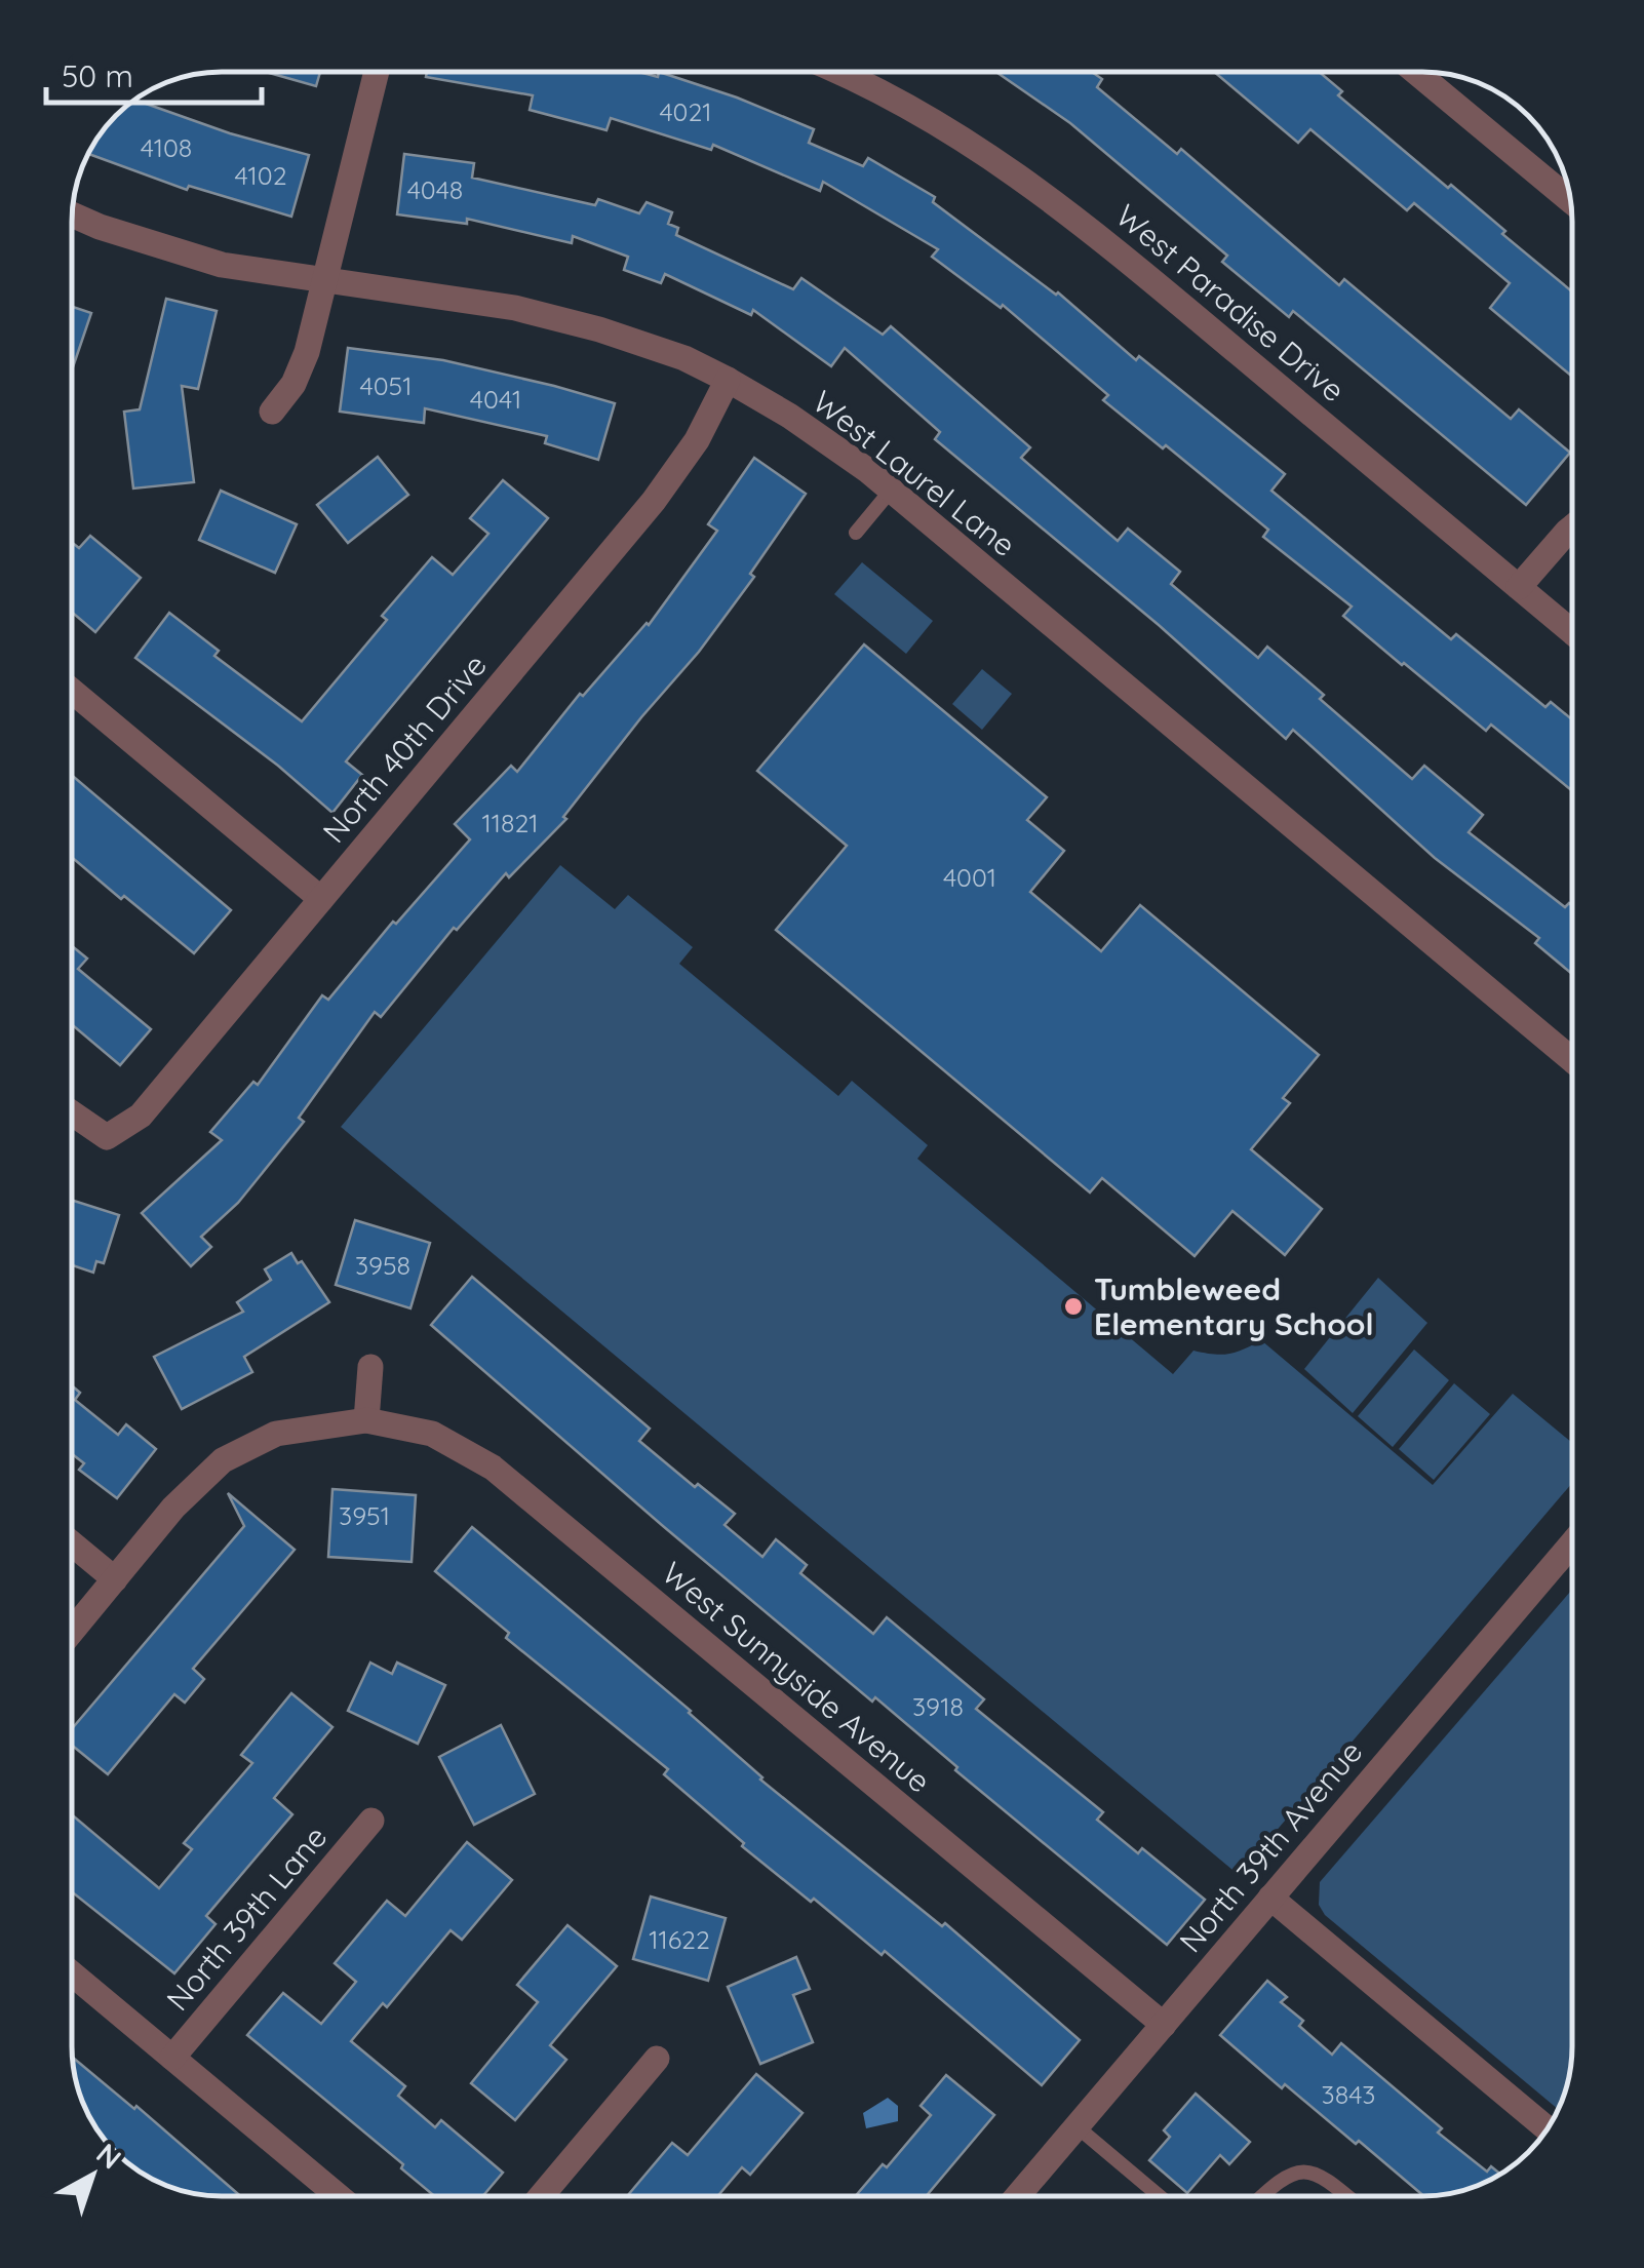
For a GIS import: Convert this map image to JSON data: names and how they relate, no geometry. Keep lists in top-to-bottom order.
{
  "streets": {
    "street": [
      "West Paradise Drive",
      "West Laurel Lane",
      "North 40th Drive",
      "West Sunnyside Avenue",
      "North 39th Avenue",
      "North 39th Lane"
    ]
  },
  "crossings": [
    ["West Laurel Lane", "North 40th Drive"],
    ["West Sunnyside Avenue", "North 39th Avenue"]
  ],
  "places": ["Tumbleweed Elementary School"],
  "house_numbers": [
    "4021",
    "4108",
    "4102",
    "4048",
    "4051",
    "4041",
    "11821",
    "4001",
    "3958",
    "3951",
    "3918",
    "11622",
    "3843"
  ],
  "scale_bar": "50 m",
  "north": "top right"
}
